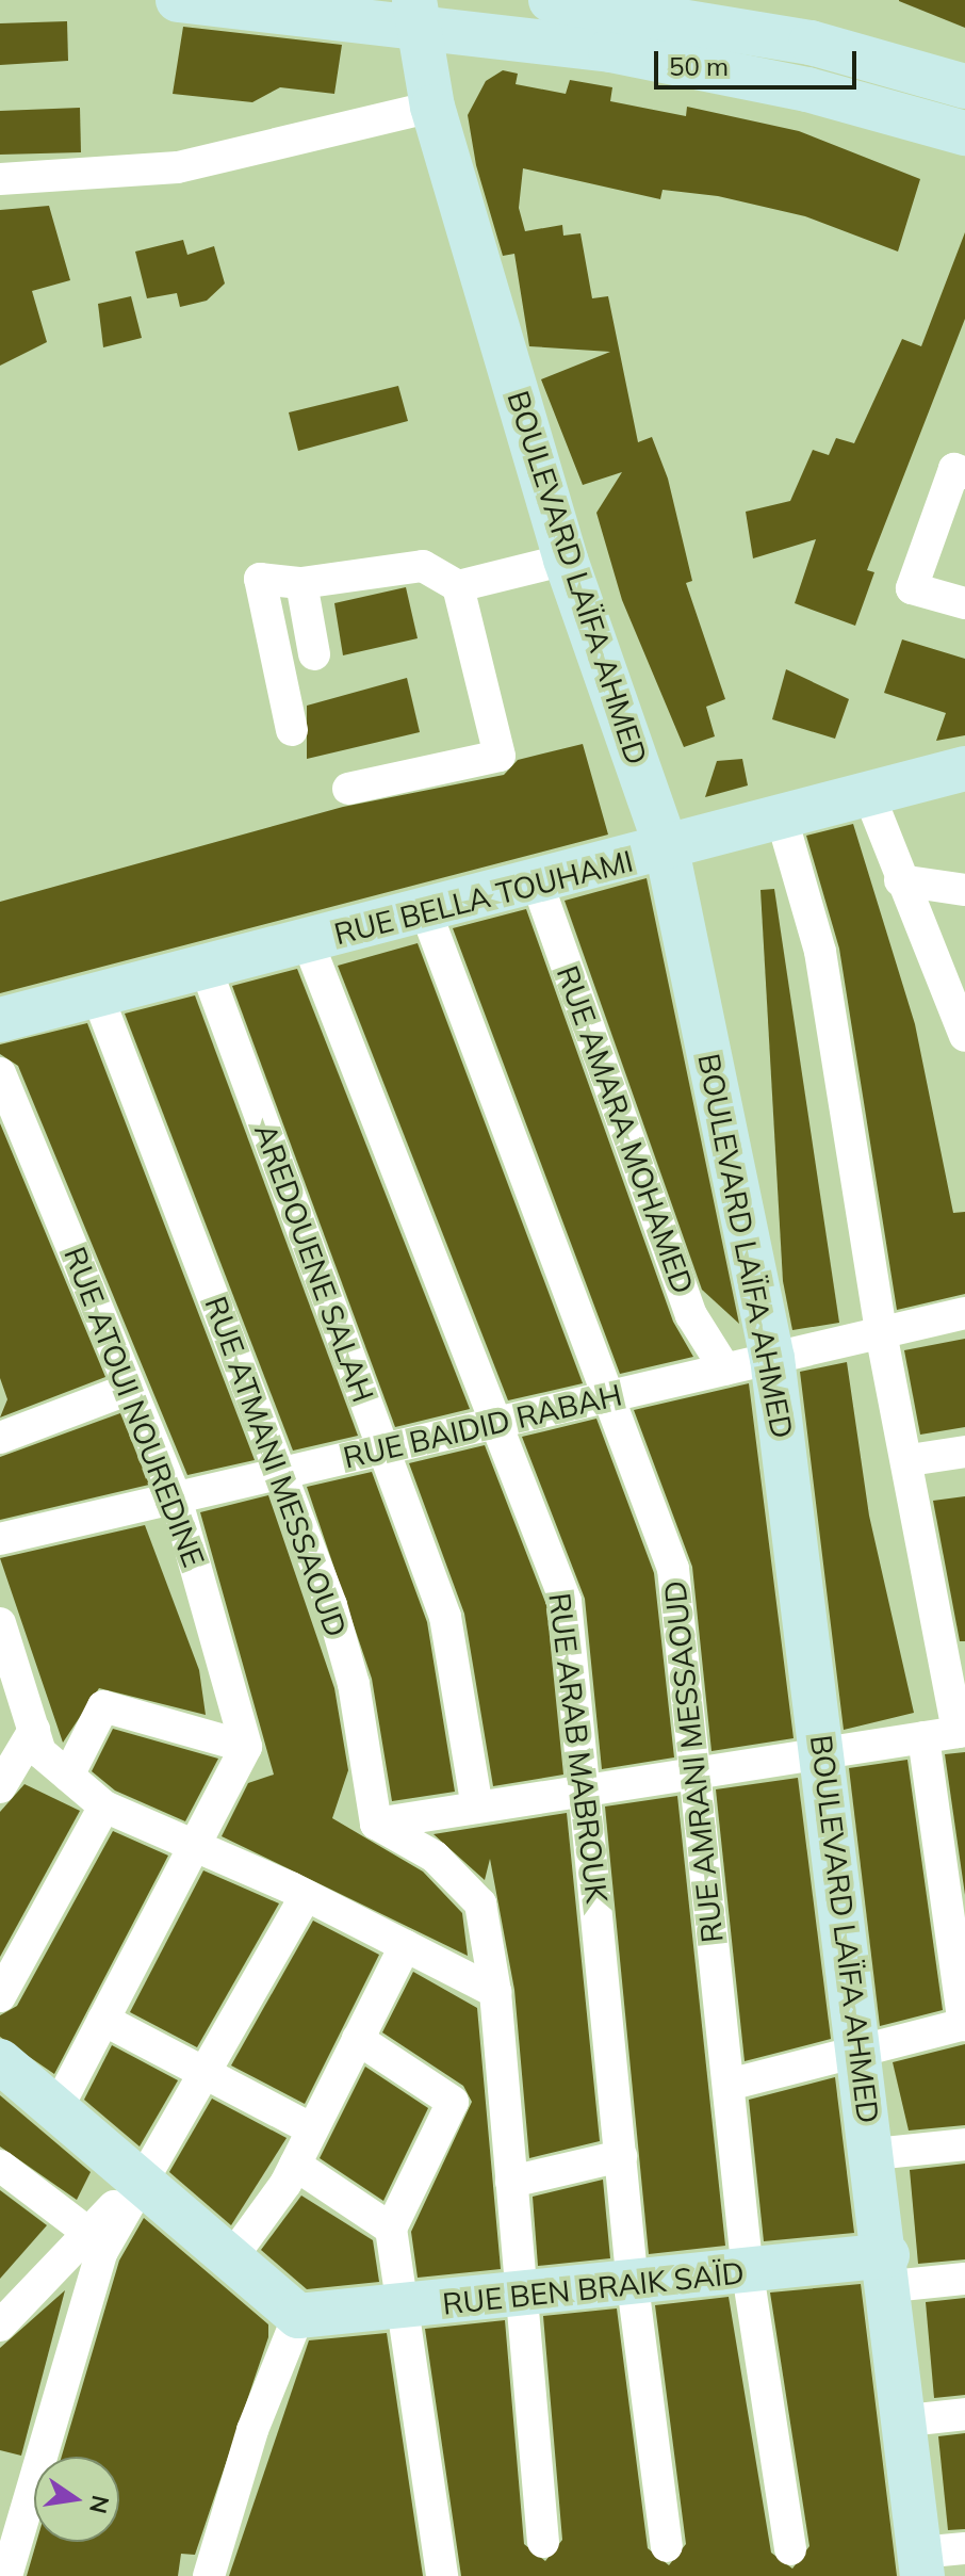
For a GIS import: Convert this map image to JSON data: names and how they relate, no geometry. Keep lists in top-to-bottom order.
{
  "streets": {
    "street": [
      "BOULEVARD LAÏFA AHMED",
      "RUE BELLA TOUHAMI",
      "RUE AMARA MOHAMED",
      "AREDOUENE SALAH",
      "RUE ATOUI NOUREDINE",
      "RUE BAIDID RABAH",
      "RUE ATMANI MESSAOUD",
      "RUE ARAB MABROUK",
      "RUE AMRANI MESSAOUD",
      "RUE BEN BRAIK SAÏD"
    ]
  },
  "crossings": [
    ["BOULEVARD LAÏFA AHMED", "RUE BELLA TOUHAMI"],
    ["BOULEVARD LAÏFA AHMED", "RUE BAIDID RABAH"],
    ["BOULEVARD LAÏFA AHMED", "RUE BEN BRAIK SAÏD"],
    ["RUE BELLA TOUHAMI", "RUE AMARA MOHAMED"],
    ["RUE BELLA TOUHAMI", "AREDOUENE SALAH"],
    ["RUE BELLA TOUHAMI", "RUE ATMANI MESSAOUD"],
    ["RUE BELLA TOUHAMI", "RUE ARAB MABROUK"],
    ["RUE BELLA TOUHAMI", "RUE AMRANI MESSAOUD"],
    ["RUE AMARA MOHAMED", "RUE BAIDID RABAH"],
    ["AREDOUENE SALAH", "RUE BAIDID RABAH"],
    ["RUE ATOUI NOUREDINE", "RUE BAIDID RABAH"],
    ["RUE BAIDID RABAH", "RUE ATMANI MESSAOUD"],
    ["RUE BAIDID RABAH", "RUE ARAB MABROUK"],
    ["RUE BAIDID RABAH", "RUE AMRANI MESSAOUD"],
    ["RUE ARAB MABROUK", "RUE BEN BRAIK SAÏD"],
    ["RUE AMRANI MESSAOUD", "RUE BEN BRAIK SAÏD"]
  ],
  "scale_bar": "50 m",
  "north": "right"
}
